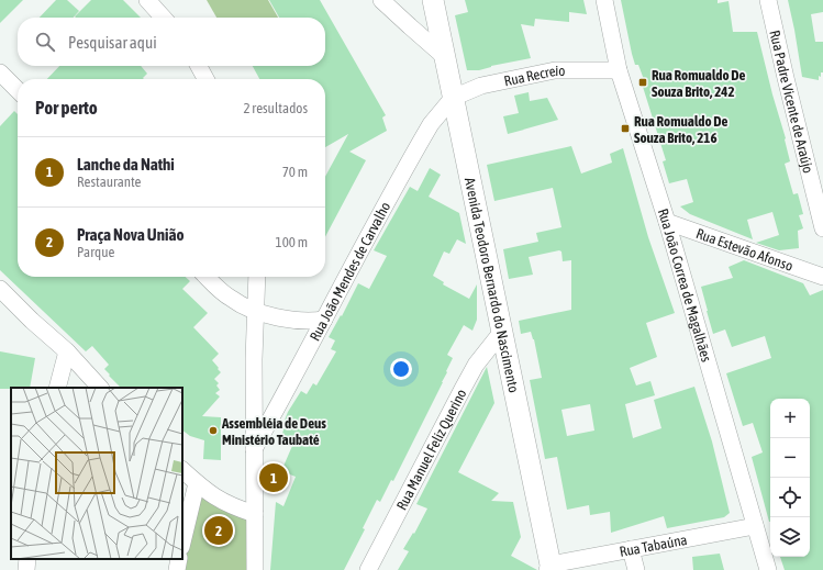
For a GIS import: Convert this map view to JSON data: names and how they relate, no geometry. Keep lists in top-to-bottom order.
{
  "streets": {
    "street": [
      "Rua Recreio",
      "Rua Padre Vicente de Araújo",
      "Rua Estevão Afonso",
      "Rua João Mendes de Carvalho",
      "Avenida Teodoro Bernardo do Nascimento",
      "Rua João Correa de Magalhães",
      "Rua Manuel Feliz Querino",
      "Rua Tabaúna"
    ]
  },
  "crossings": [
    ["Rua Recreio", "Rua João Mendes de Carvalho"],
    ["Rua Recreio", "Avenida Teodoro Bernardo do Nascimento"],
    ["Rua Recreio", "Rua João Correa de Magalhães"],
    ["Rua Estevão Afonso", "Rua João Correa de Magalhães"],
    ["Rua João Mendes de Carvalho", "Avenida Teodoro Bernardo do Nascimento"],
    ["Avenida Teodoro Bernardo do Nascimento", "Rua Manuel Feliz Querino"],
    ["Avenida Teodoro Bernardo do Nascimento", "Rua Tabaúna"],
    ["Rua João Correa de Magalhães", "Rua Tabaúna"]
  ],
  "places": {
    "transit": ["Rua Romualdo De Souza Brito, 242", "Rua Romualdo De Souza Brito, 216"],
    "other": ["Assembléia de Deus Ministério Taubaté"]
  },
  "page": {
    "search": "Pesquisar aqui",
    "heading": ["Por perto", "2 resultados"],
    "list": [
      {
        "mark": "1",
        "name": "Lanche da Nathi",
        "note": "Restaurante",
        "value": "70 m"
      },
      {
        "mark": "2",
        "name": "Praça Nova União",
        "note": "Parque",
        "value": "100 m"
      }
    ],
    "map_buttons": ["+", "−"],
    "pins": ["1", "2"]
  }
}
